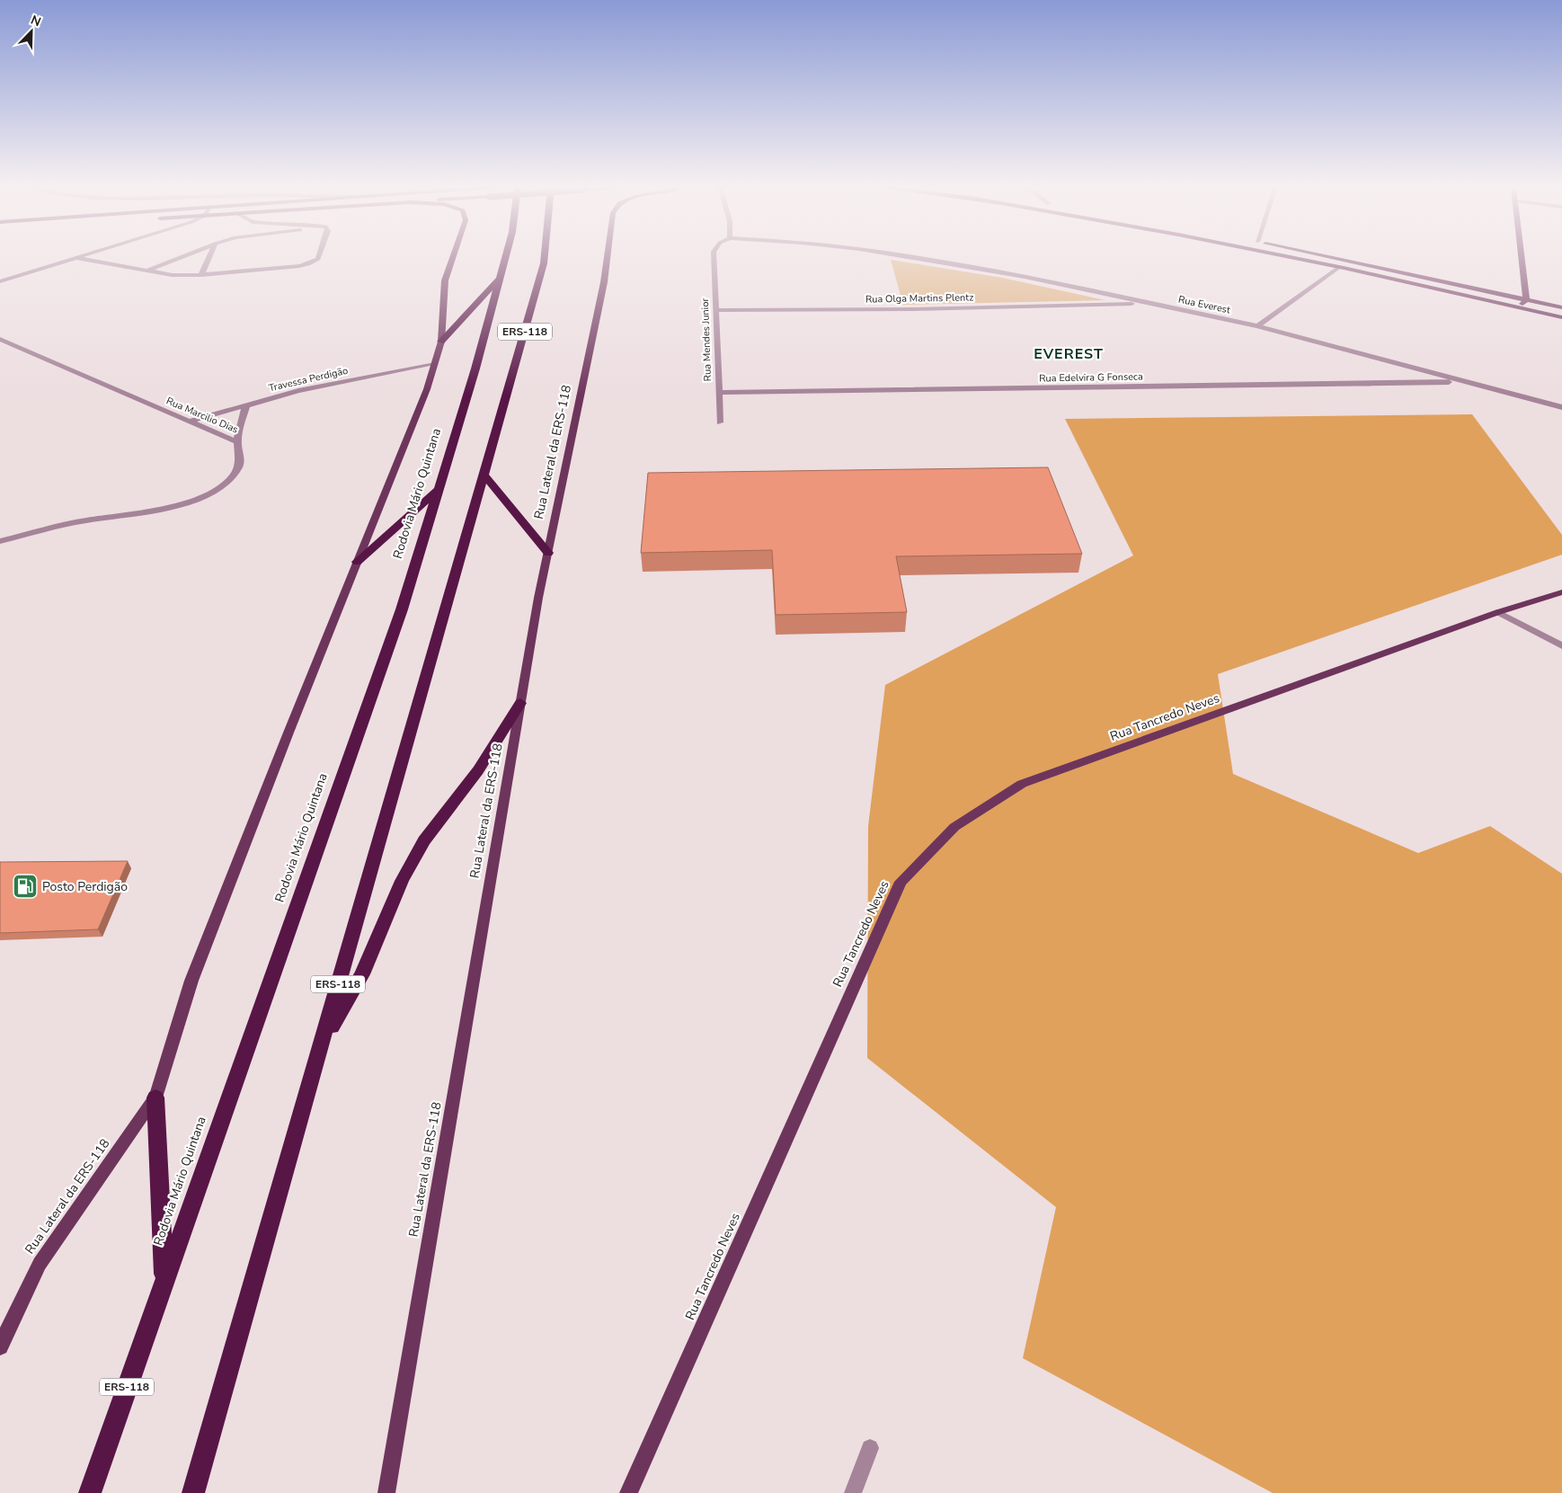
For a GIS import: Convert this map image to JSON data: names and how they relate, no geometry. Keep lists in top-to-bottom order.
{
  "streets": {
    "highway": ["ERS-118", "Rodovia Mário Quintana"],
    "main road": ["Rua Lateral da ERS-118", "Rua Tancredo Neves"],
    "street": [
      "Rua Olga Martins Plentz",
      "Rua Everest",
      "Rua Mendes Junior",
      "Rua Edelvira G Fonseca",
      "Travessa Perdigão",
      "Rua Marcilio Dias"
    ]
  },
  "crossings": [
    ["Rua Olga Martins Plentz", "Rua Everest"],
    ["Rua Olga Martins Plentz", "Rua Mendes Junior"],
    ["Rua Everest", "Rua Edelvira G Fonseca"],
    ["Rua Mendes Junior", "Rua Edelvira G Fonseca"],
    ["Travessa Perdigão", "Rua Marcilio Dias"],
    ["Travessa Perdigão", "Rua Lateral da ERS-118"]
  ],
  "districts": ["EVEREST"],
  "places": {
    "fuel station": ["Posto Perdigão"]
  },
  "north": "top right"
}
